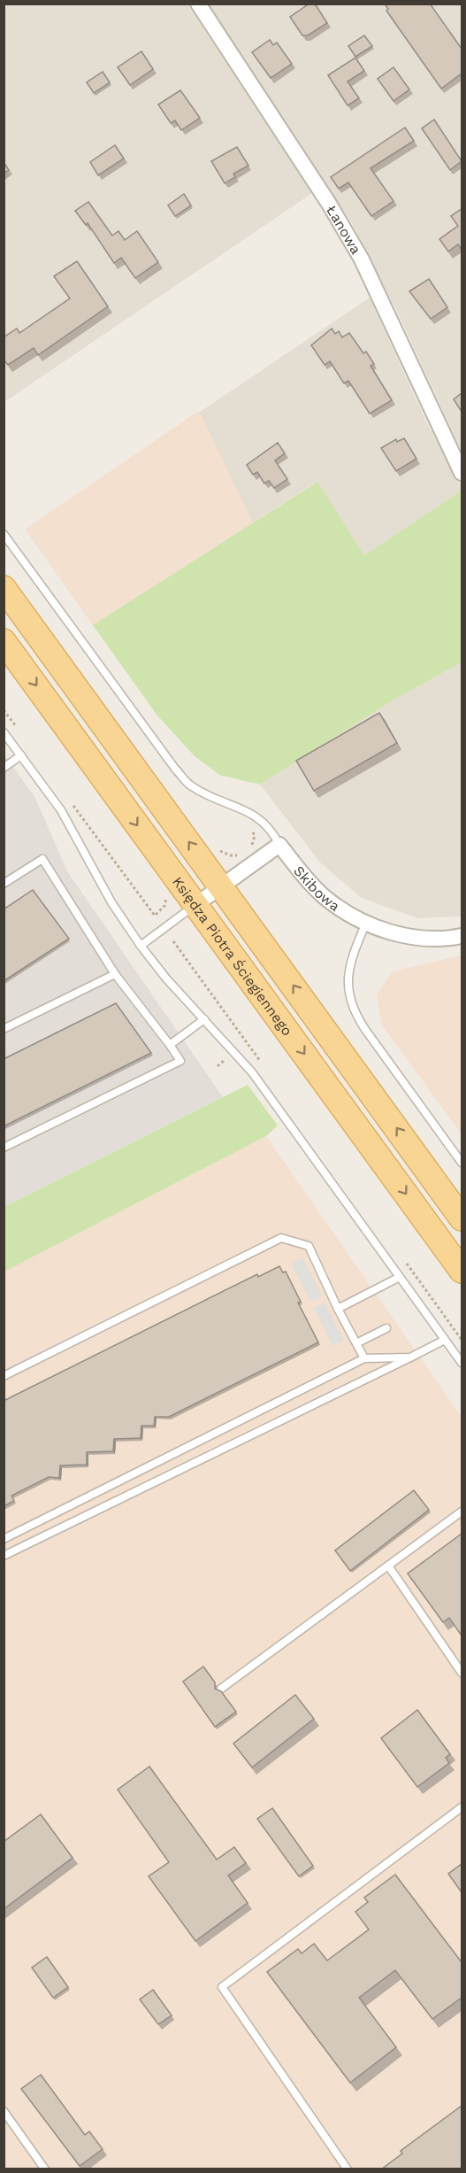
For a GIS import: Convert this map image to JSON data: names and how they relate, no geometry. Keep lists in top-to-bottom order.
{
  "streets": {
    "main road": ["Księdza Piotra Ściegiennego"],
    "street": ["Łanowa", "Skibowa"]
  }
}
